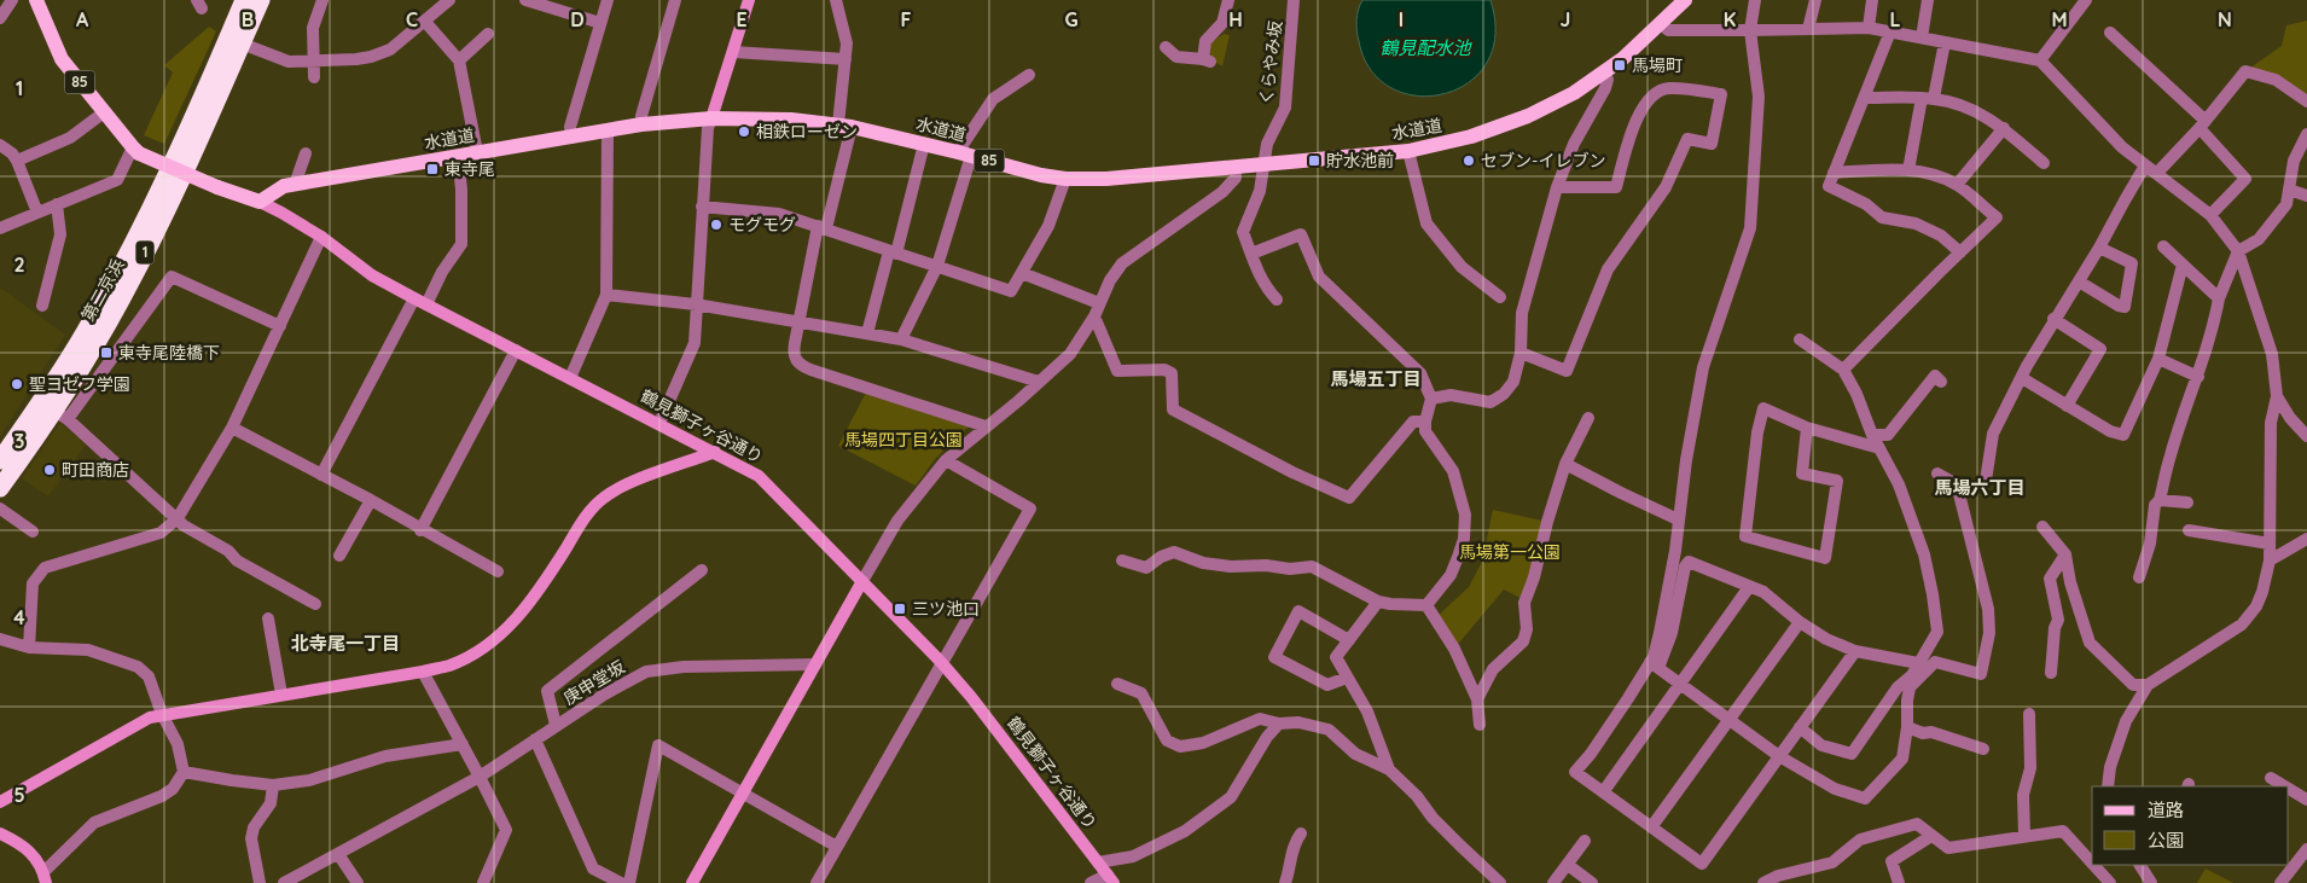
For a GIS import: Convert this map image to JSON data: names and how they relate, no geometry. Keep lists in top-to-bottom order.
{
  "streets": {
    "highway": ["1", "第二京浜"],
    "main road": ["85", "水道道", "鶴見獅子ヶ谷通り"],
    "street": ["くらやみ坂", "庚申堂坂"]
  },
  "crossings": [
    ["くらやみ坂", "水道道"],
    ["85", "鶴見獅子ヶ谷通り"],
    ["水道道", "鶴見獅子ヶ谷通り"]
  ],
  "districts": ["馬場五丁目", "馬場六丁目", "北寺尾一丁目"],
  "water": ["鶴見配水池"],
  "parks": ["馬場四丁目公園", "馬場第一公園"],
  "places": {
    "transit": [
      "馬場町",
      "貯水池前",
      "東寺尾",
      "東寺尾陸橋下",
      "三ツ池口"
    ],
    "other": [
      "相鉄ローゼン",
      "セブン-イレブン",
      "モグモグ",
      "聖ヨゼフ学園",
      "町田商店"
    ]
  },
  "legend": ["道路", "公園"],
  "grid": {
    "columns": [
      "A",
      "B",
      "C",
      "D",
      "E",
      "F",
      "G",
      "H",
      "I",
      "J",
      "K",
      "L",
      "M",
      "N"
    ],
    "rows": [
      "1",
      "2",
      "3",
      "4",
      "5"
    ]
  }
}
